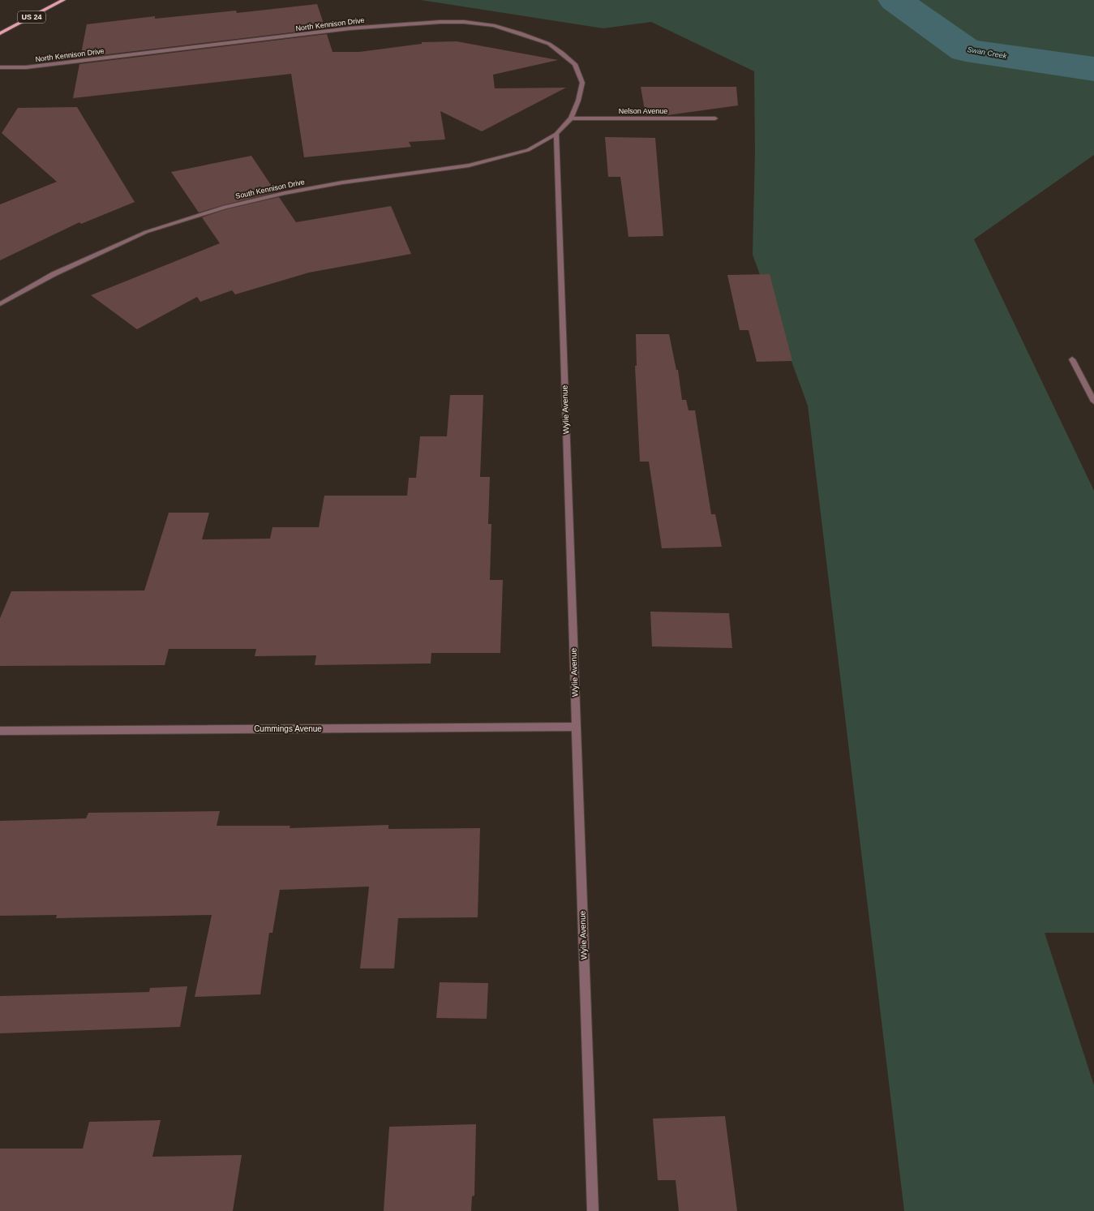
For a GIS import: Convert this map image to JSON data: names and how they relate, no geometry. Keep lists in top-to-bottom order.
{
  "streets": {
    "main road": ["US 24"],
    "street": [
      "North Kennison Drive",
      "Nelson Avenue",
      "South Kennison Drive",
      "Wylie Avenue",
      "Cummings Avenue"
    ]
  },
  "crossings": [
    ["North Kennison Drive", "Nelson Avenue"],
    ["North Kennison Drive", "South Kennison Drive"],
    ["North Kennison Drive", "Wylie Avenue"],
    ["South Kennison Drive", "Wylie Avenue"],
    ["Wylie Avenue", "Cummings Avenue"]
  ],
  "water": ["Swan Creek"]
}
